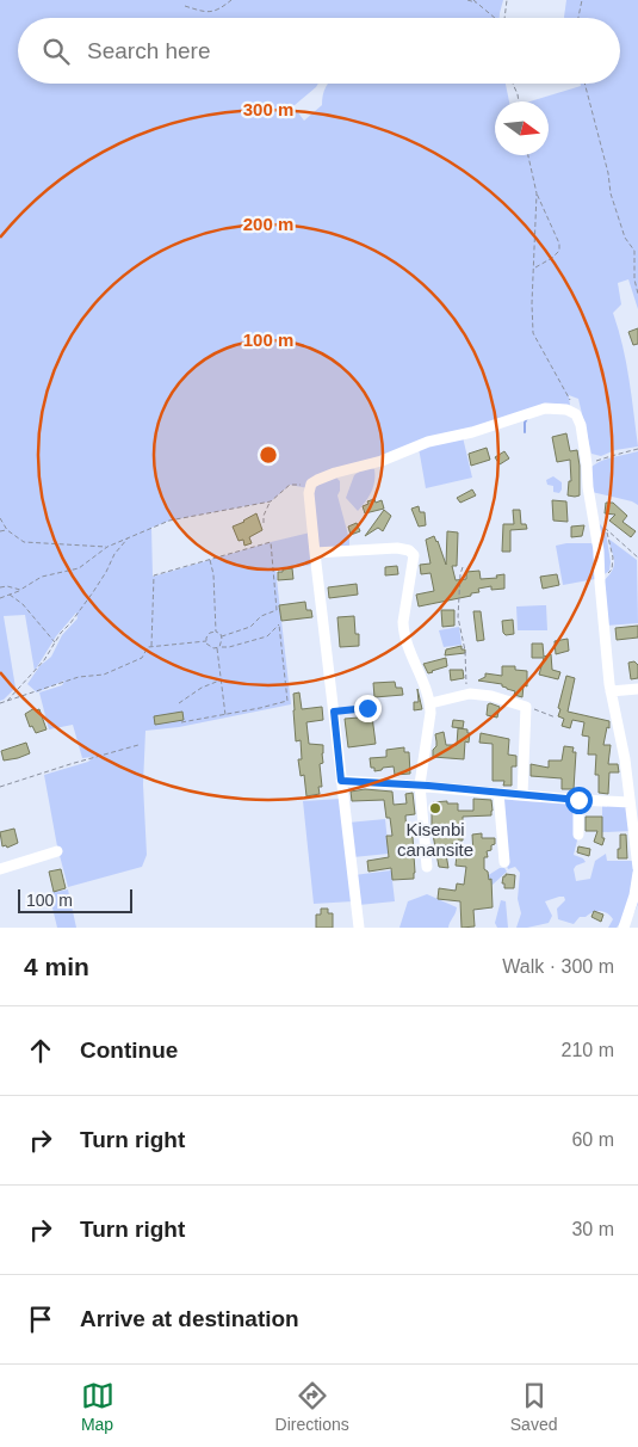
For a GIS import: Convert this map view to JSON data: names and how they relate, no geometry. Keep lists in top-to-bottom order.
{
  "places": ["Kisenbi canansite"],
  "scale_bar": "100 m",
  "north": "right",
  "page": {
    "search": "Search here",
    "scale": "100 m",
    "heading": ["4 min", "Walk · 300 m"],
    "list": [
      ["Continue", "210 m"],
      ["Turn right", "60 m"],
      ["Turn right", "30 m"],
      "Arrive at destination"
    ],
    "nav": ["Map", "Directions", "Saved"]
  },
  "rings": ["300 m", "200 m", "100 m"]
}
